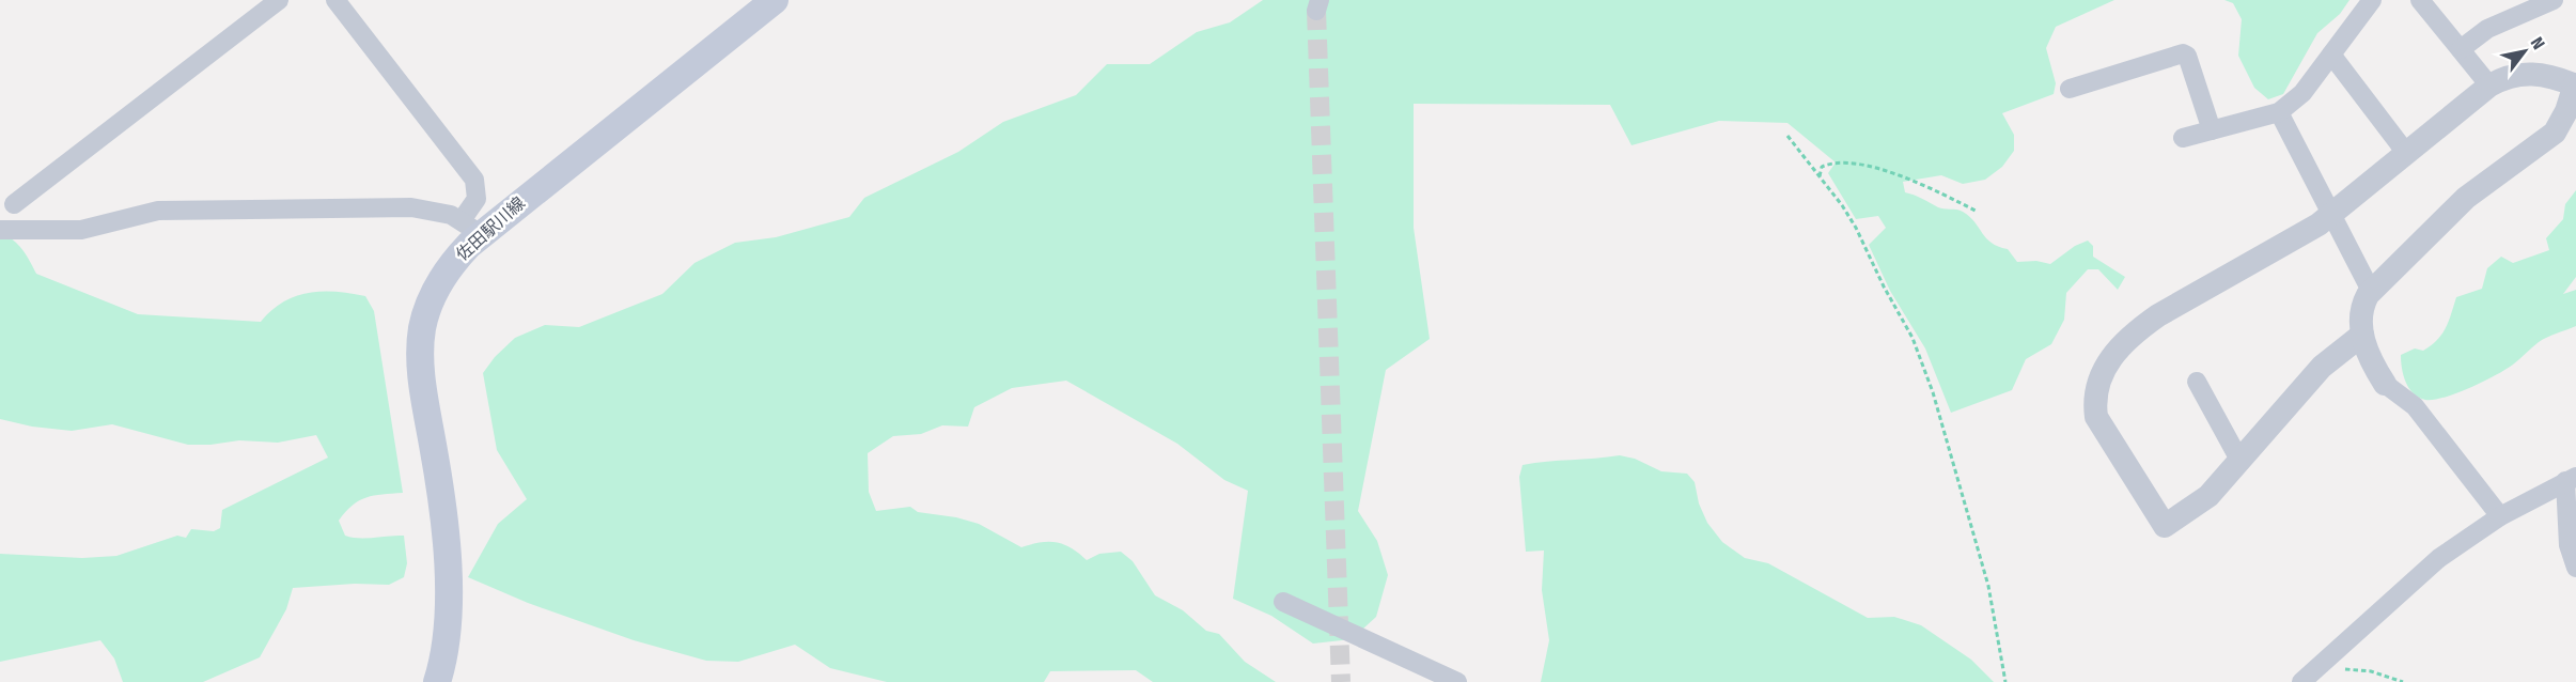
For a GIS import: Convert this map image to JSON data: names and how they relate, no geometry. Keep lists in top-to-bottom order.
{
  "streets": {
    "main road": ["佐田駅川線"]
  },
  "north": "top right"
}
